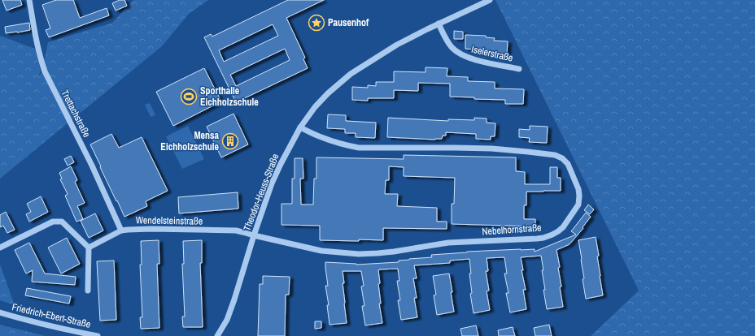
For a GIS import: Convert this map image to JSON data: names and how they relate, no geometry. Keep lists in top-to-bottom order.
{
  "streets": {
    "street": [
      "Iselerstraße",
      "Trettachstraße",
      "Theodor-Heuss-Straße",
      "Wendelsteinstraße",
      "Nebelhornstraße",
      "Friedrich-Ebert-Straße"
    ]
  },
  "crossings": [
    ["Iselerstraße", "Theodor-Heuss-Straße"],
    ["Trettachstraße", "Wendelsteinstraße"],
    ["Theodor-Heuss-Straße", "Wendelsteinstraße"],
    ["Theodor-Heuss-Straße", "Nebelhornstraße"],
    ["Wendelsteinstraße", "Nebelhornstraße"]
  ],
  "places": {
    "place": ["Pausenhof"],
    "sports": ["Sporthalle Eichholzschule"],
    "building": ["Mensa Eichholzschule"]
  }
}
